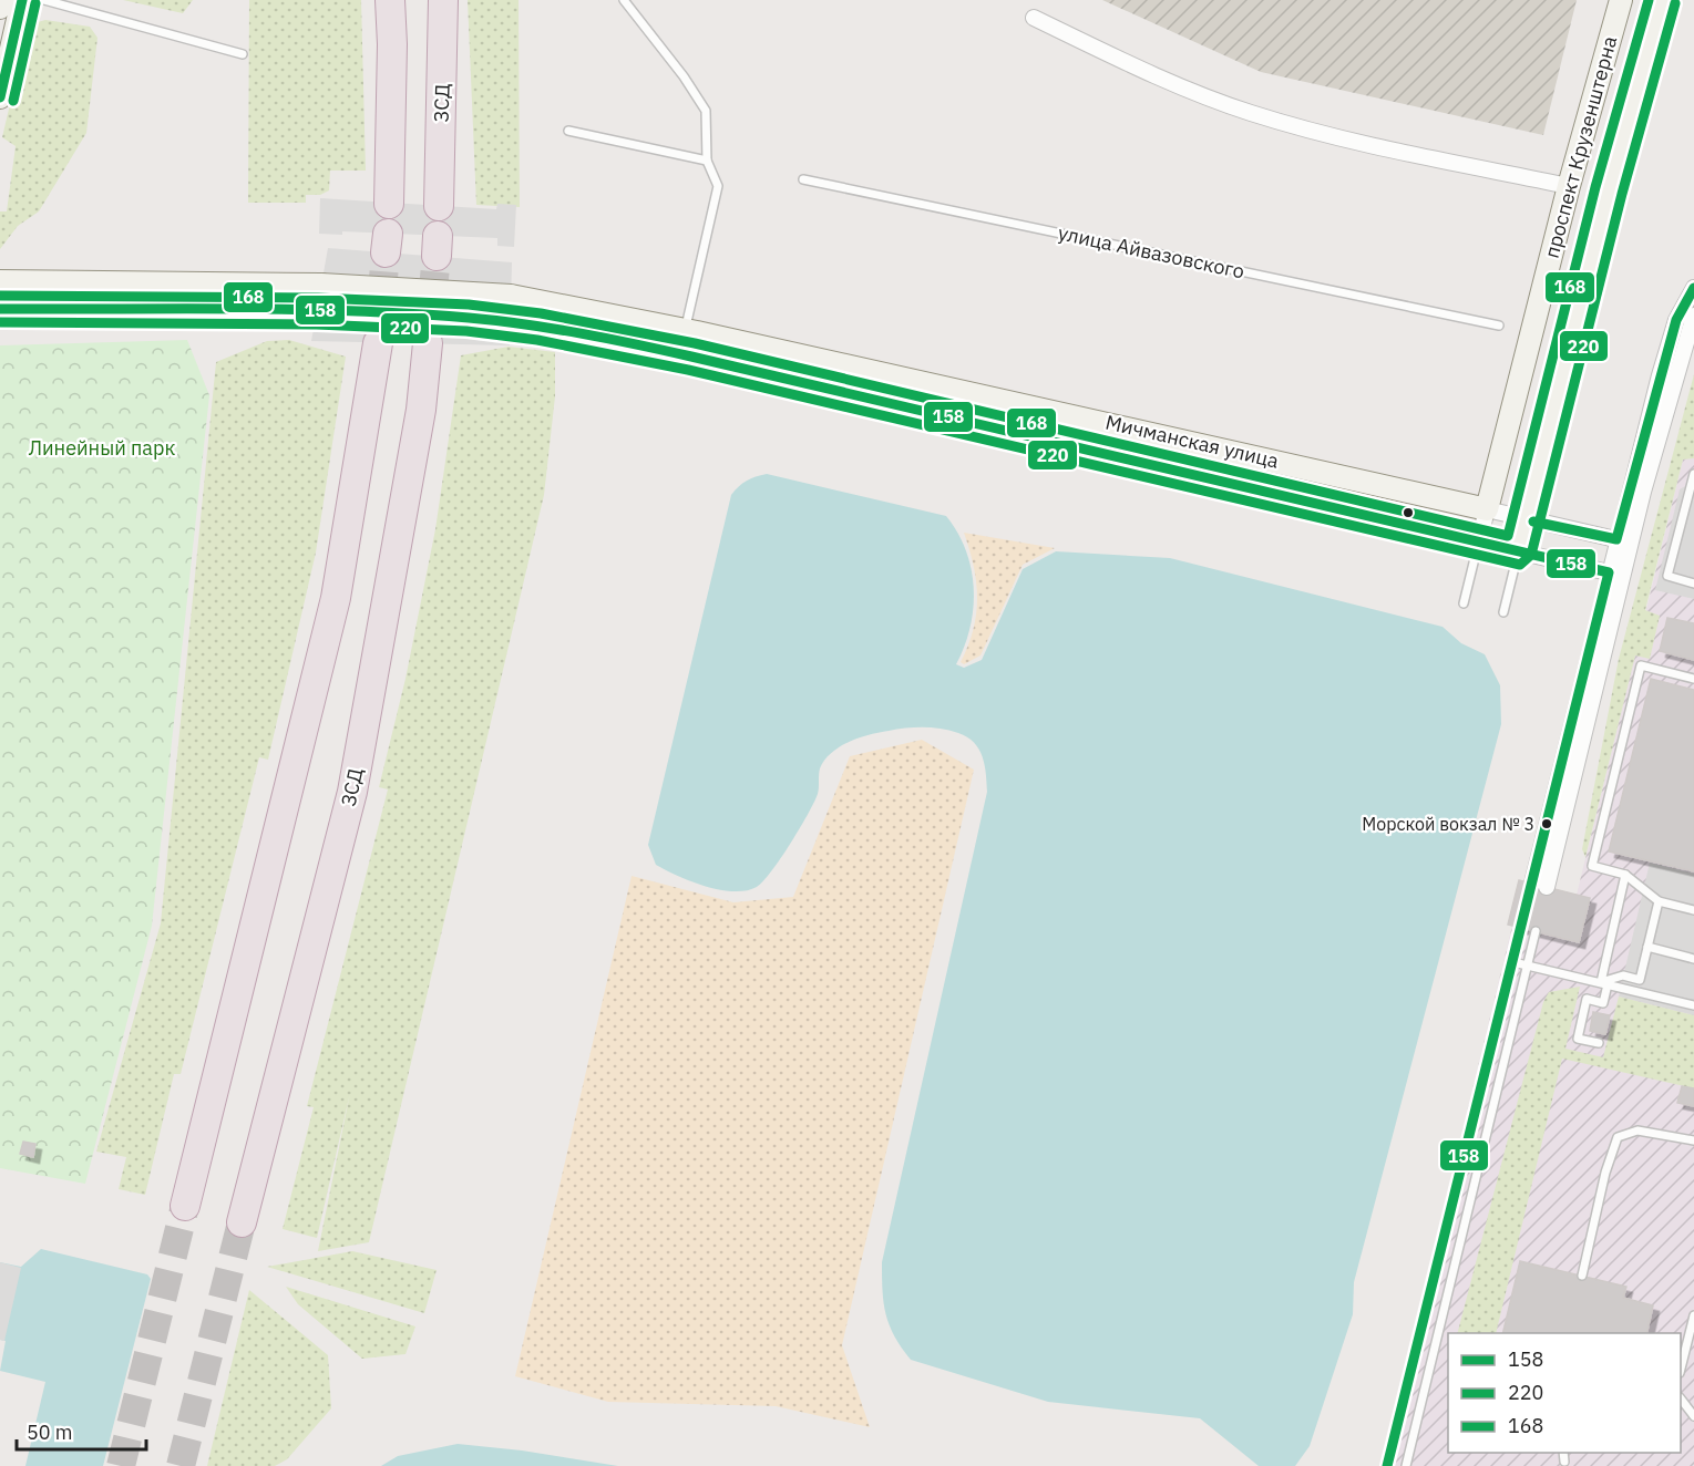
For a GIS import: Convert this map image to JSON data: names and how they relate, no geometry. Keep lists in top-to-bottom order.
{
  "streets": {
    "highway": ["ЗСД"],
    "main road": ["проспект Крузенштерна", "Мичманская улица"],
    "lane": ["улица Айвазовского"]
  },
  "crossings": [
    ["проспект Крузенштерна", "Мичманская улица"]
  ],
  "parks": ["Линейный парк"],
  "places": ["Морской вокзал № 3"],
  "lines": ["transit line 158", "transit line 168", "transit line 220"],
  "legend": ["158", "220", "168"],
  "scale_bar": "50 m"
}
